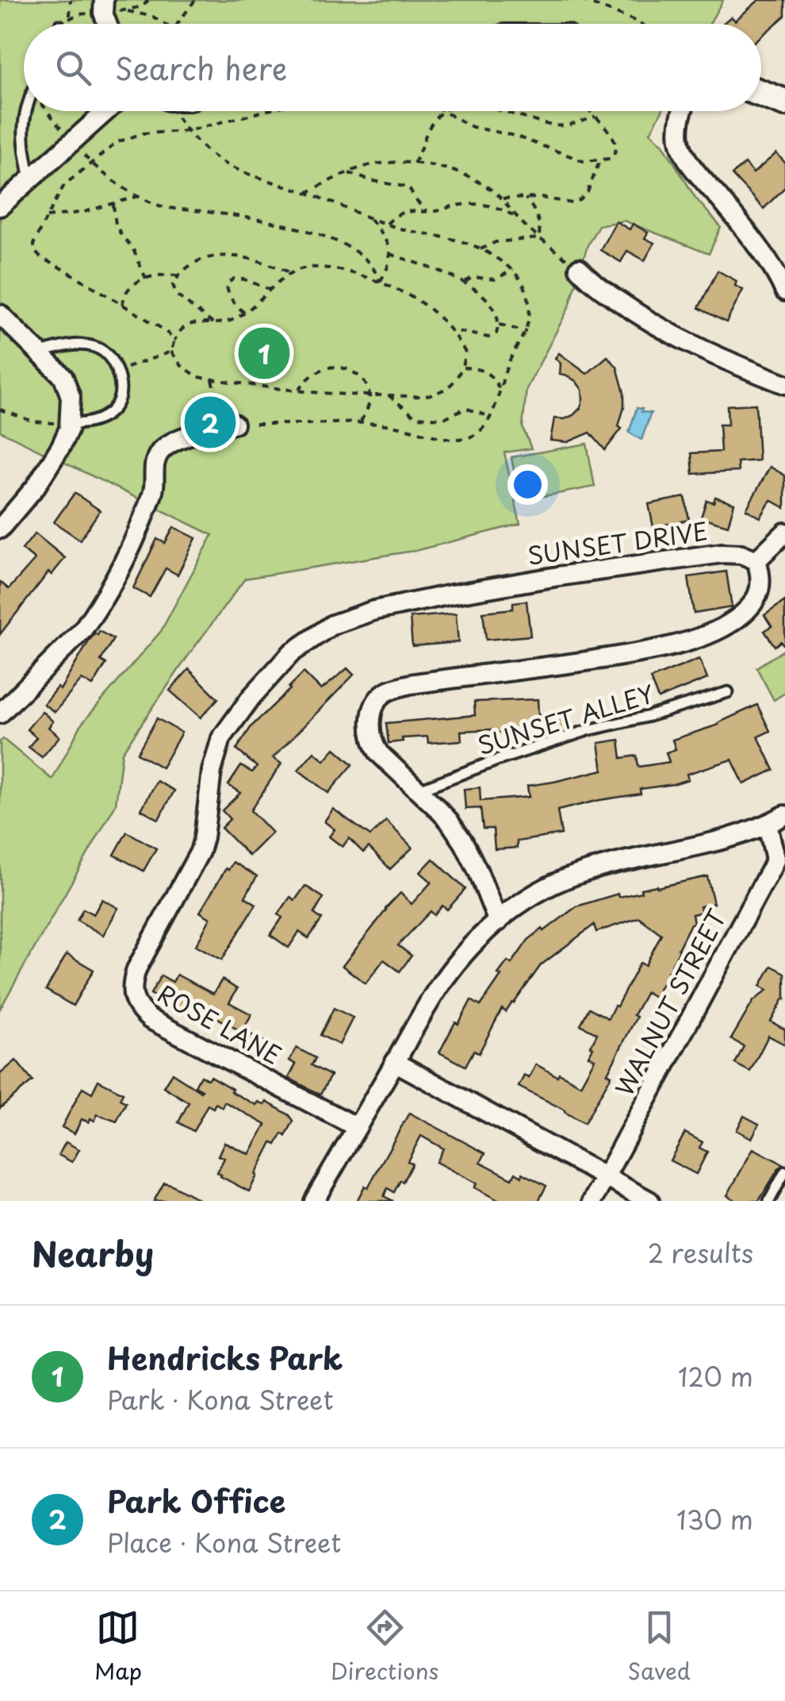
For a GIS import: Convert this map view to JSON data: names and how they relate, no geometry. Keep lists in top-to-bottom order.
{
  "streets": {
    "street": ["SUNSET DRIVE", "WALNUT STREET", "ROSE LANE"],
    "lane": ["SUNSET ALLEY"]
  },
  "crossings": [
    ["SUNSET DRIVE", "ROSE LANE"]
  ],
  "page": {
    "search": "Search here",
    "pins": ["1", "2"],
    "heading": ["Nearby", "2 results"],
    "list": [
      {
        "mark": "1",
        "name": "Hendricks Park",
        "note": "Park · Kona Street",
        "value": "120 m"
      },
      {
        "mark": "2",
        "name": "Park Office",
        "note": "Place · Kona Street",
        "value": "130 m"
      }
    ],
    "nav": ["Map", "Directions", "Saved"]
  }
}
